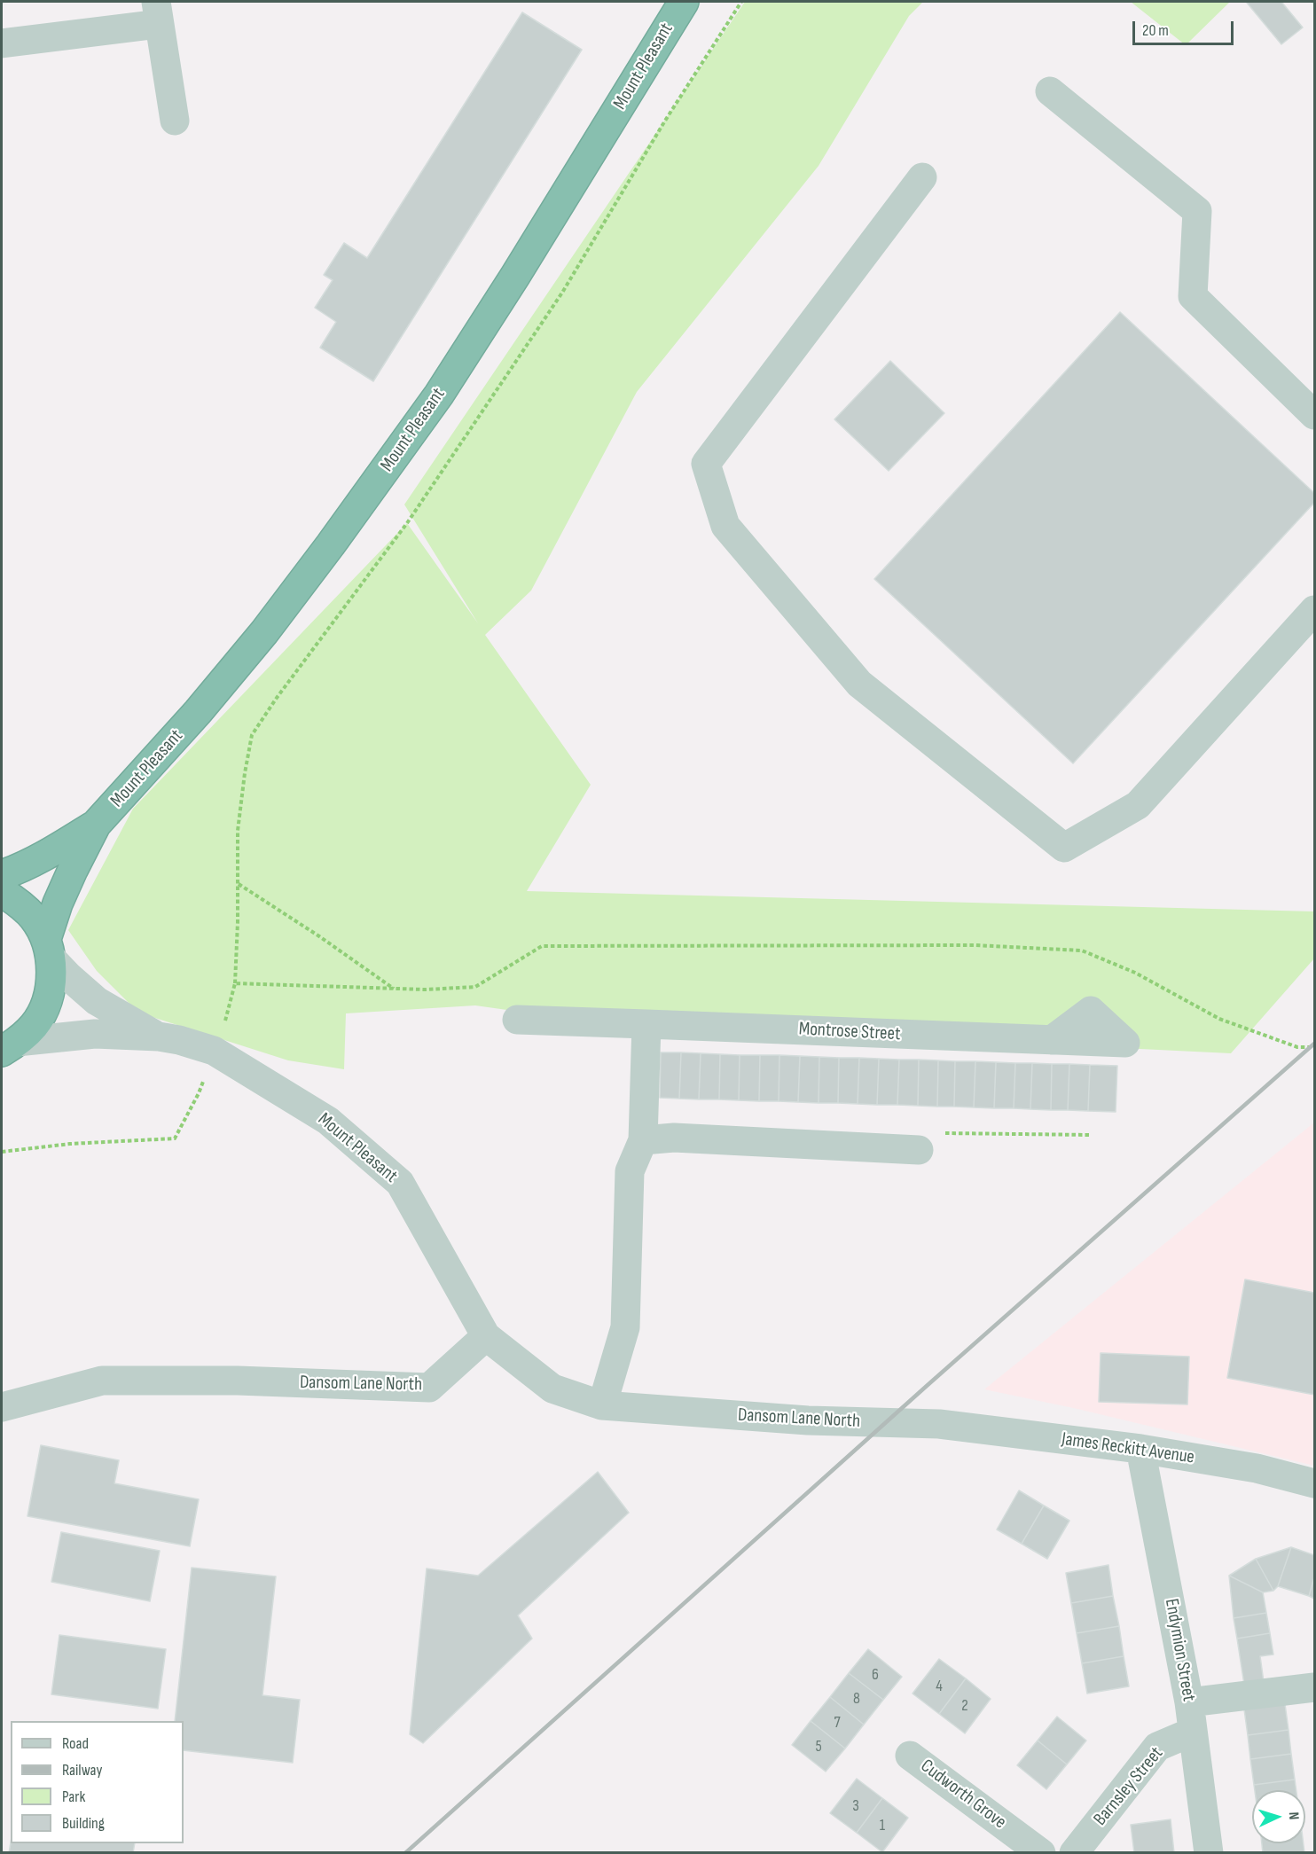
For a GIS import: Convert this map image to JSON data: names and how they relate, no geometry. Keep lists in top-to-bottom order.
{
  "streets": {
    "highway": ["Mount Pleasant"],
    "street": [
      "Montrose Street",
      "Dansom Lane North",
      "James Reckitt Avenue",
      "Endymion Street",
      "Barnsley Street",
      "Cudworth Grove"
    ]
  },
  "crossings": [
    ["Mount Pleasant", "Dansom Lane North"],
    ["Dansom Lane North", "James Reckitt Avenue"],
    ["James Reckitt Avenue", "Endymion Street"],
    ["Endymion Street", "Barnsley Street"]
  ],
  "house_numbers": [
    "6",
    "4",
    "8",
    "2",
    "7",
    "5",
    "3",
    "1"
  ],
  "legend": [
    "Road",
    "Railway",
    "Park",
    "Building"
  ],
  "scale_bar": "20 m",
  "north": "right"
}
